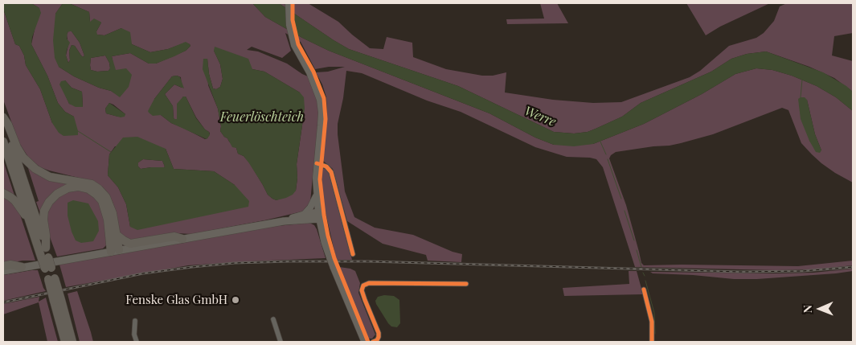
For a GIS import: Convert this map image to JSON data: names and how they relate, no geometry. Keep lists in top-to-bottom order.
{
  "water": ["Werre", "Feuerlöschteich"],
  "places": ["Fenske Glas GmbH"],
  "north": "left"
}
